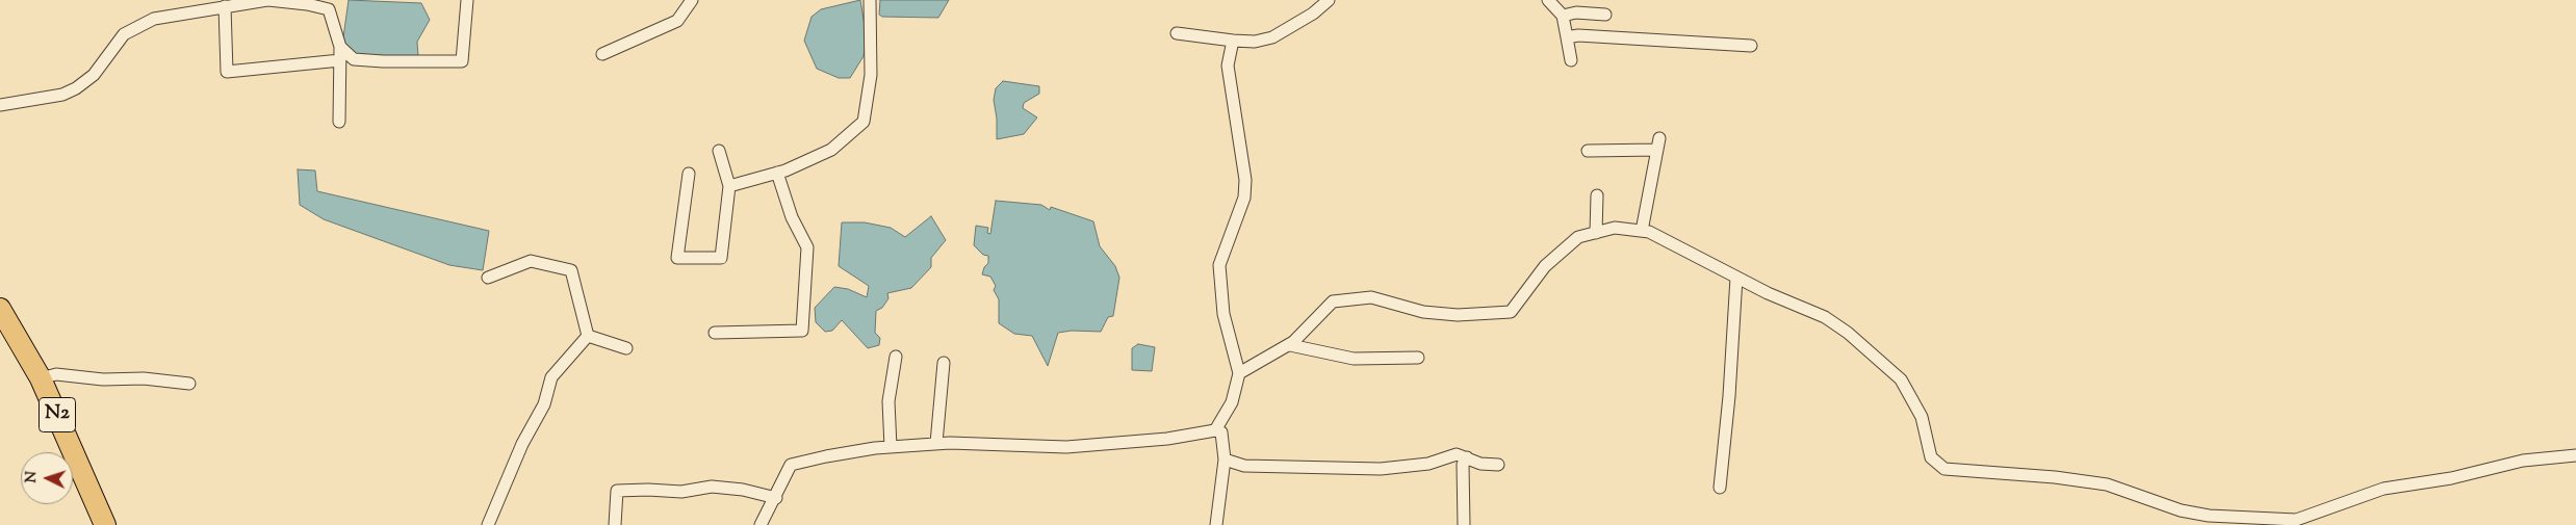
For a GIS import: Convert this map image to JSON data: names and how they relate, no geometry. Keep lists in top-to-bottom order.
{
  "streets": {
    "highway": ["N2"]
  },
  "north": "left"
}
